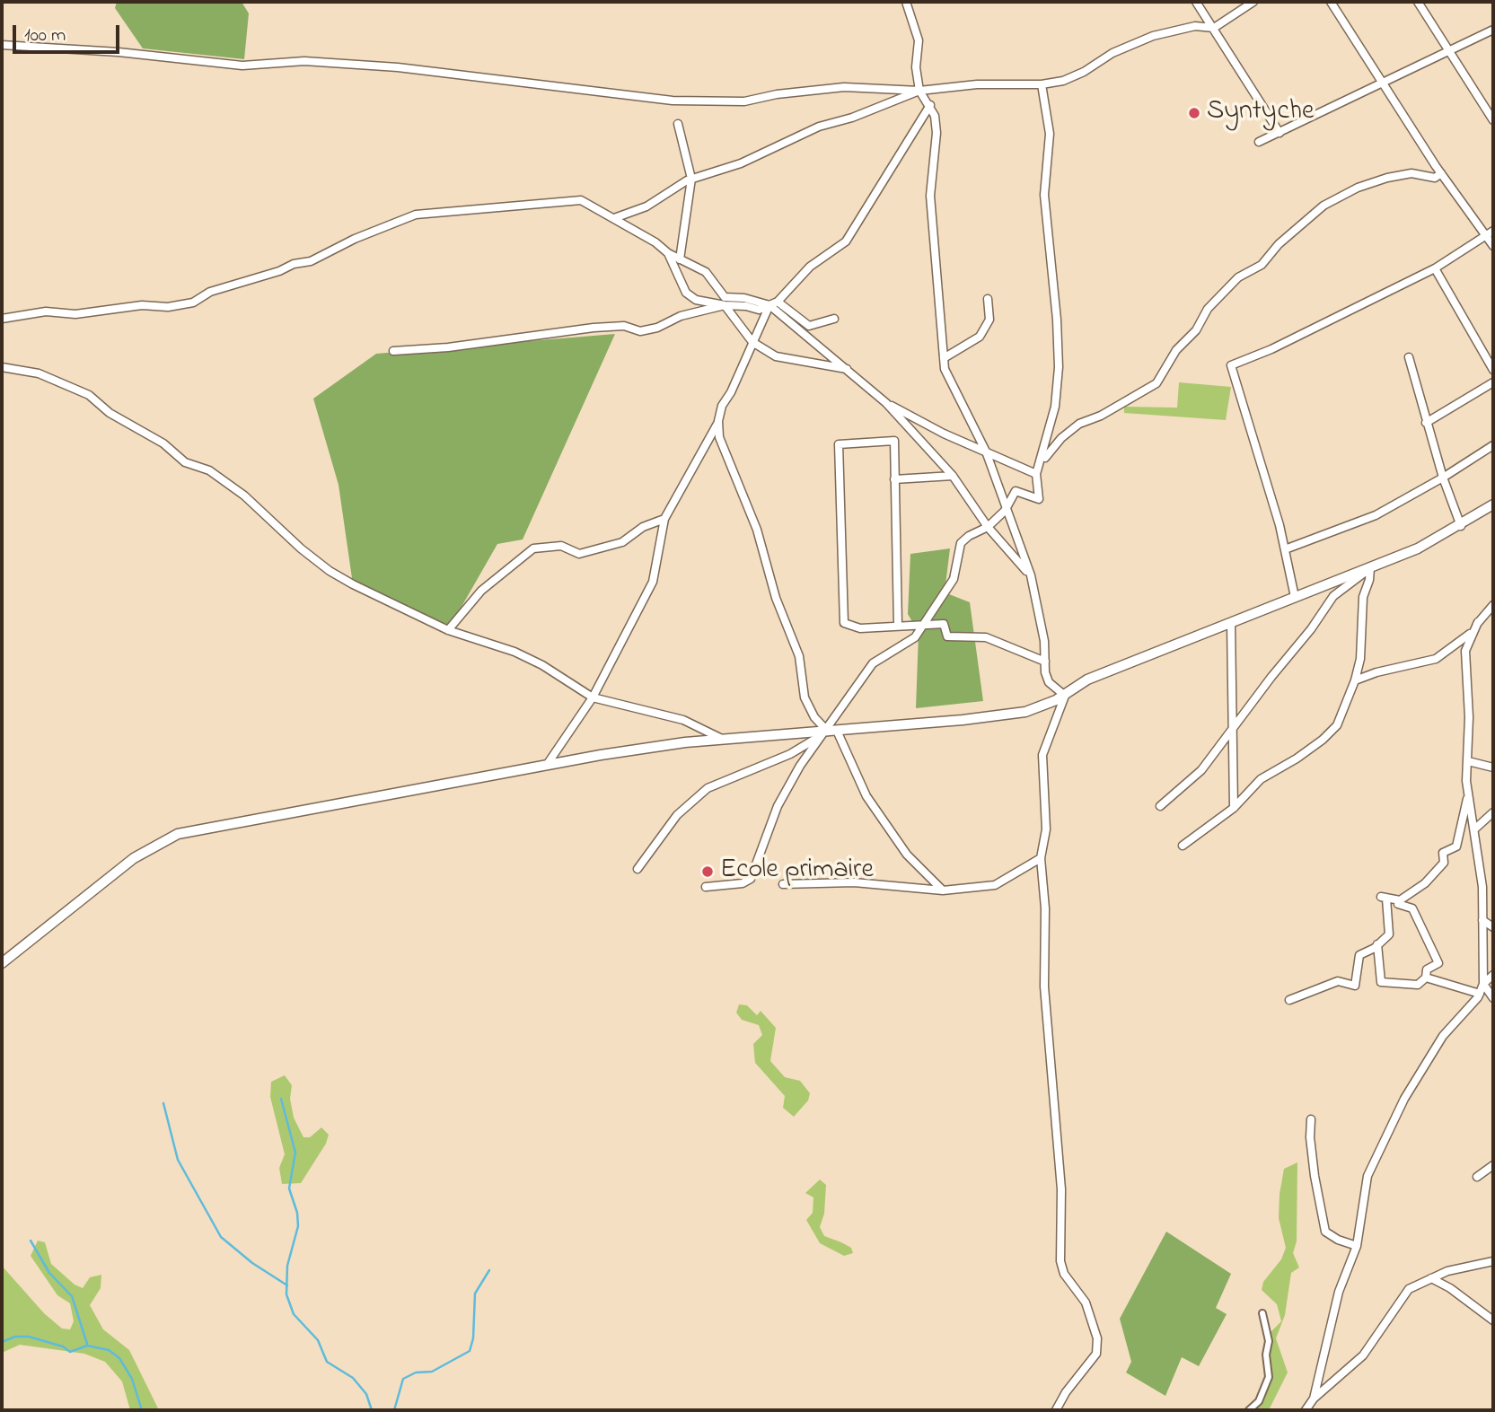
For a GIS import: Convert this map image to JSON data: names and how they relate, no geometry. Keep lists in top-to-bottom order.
{
  "places": ["Syntyche", "Ecole primaire"],
  "scale_bar": "100 m"
}
